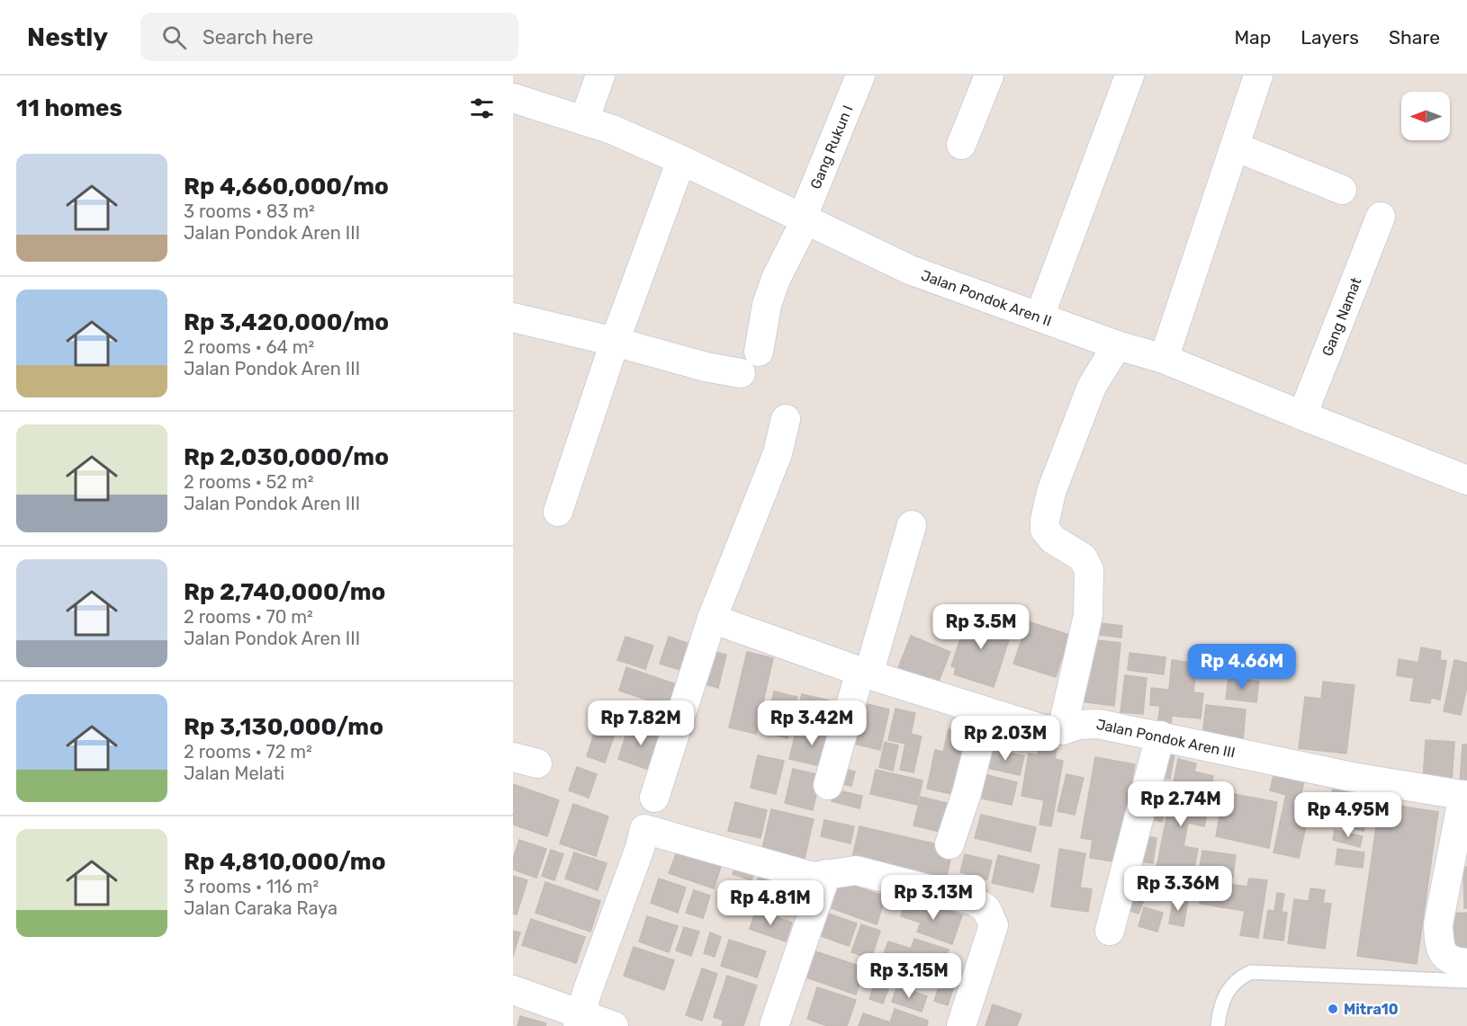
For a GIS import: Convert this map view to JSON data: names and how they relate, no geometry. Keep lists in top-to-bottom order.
{
  "streets": {
    "street": [
      "Gang Rukun I",
      "Jalan Pondok Aren II",
      "Gang Namat",
      "Jalan Pondok Aren III"
    ]
  },
  "crossings": [
    ["Gang Rukun I", "Jalan Pondok Aren II"],
    ["Jalan Pondok Aren II", "Gang Namat"]
  ],
  "places": ["Mitra10"],
  "north": "left",
  "page": {
    "header": "Nestly",
    "search": "Search here",
    "nav": ["Map", "Layers", "Share"],
    "heading": "11 homes",
    "list": [
      {
        "name": "Rp 4,660,000/mo",
        "note": "3 rooms · 83 m² · Jalan Pondok Aren III"
      },
      {
        "name": "Rp 3,420,000/mo",
        "note": "2 rooms · 64 m² · Jalan Pondok Aren III"
      },
      {
        "name": "Rp 2,030,000/mo",
        "note": "2 rooms · 52 m² · Jalan Pondok Aren III"
      },
      {
        "name": "Rp 2,740,000/mo",
        "note": "2 rooms · 70 m² · Jalan Pondok Aren III"
      },
      {
        "name": "Rp 3,130,000/mo",
        "note": "2 rooms · 72 m² · Jalan Melati"
      },
      {
        "name": "Rp 4,810,000/mo",
        "note": "3 rooms · 116 m² · Jalan Caraka Raya"
      }
    ],
    "price": [
      "Rp 3.5M",
      "Rp 4.66M",
      "Rp 7.82M",
      "Rp 3.42M",
      "Rp 2.03M",
      "Rp 2.74M",
      "Rp 4.95M",
      "Rp 3.36M",
      "Rp 3.13M",
      "Rp 4.81M",
      "Rp 3.15M"
    ]
  }
}
